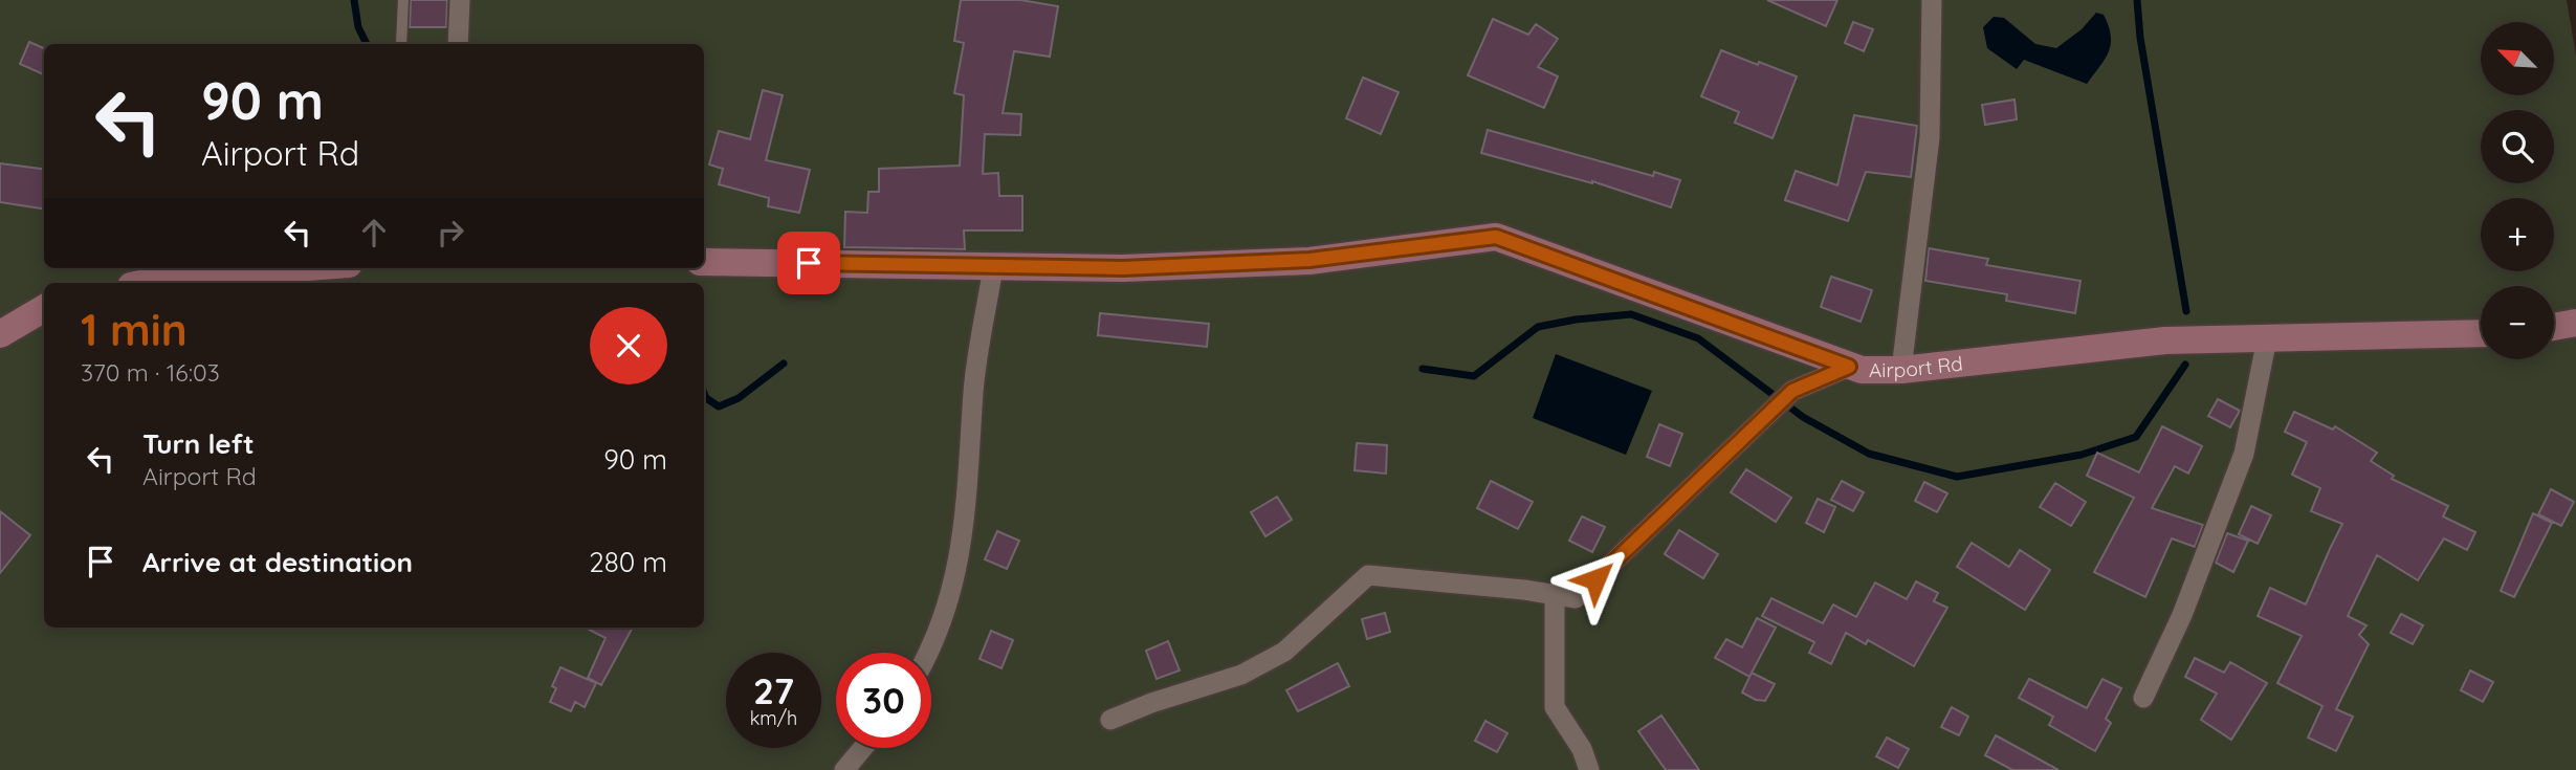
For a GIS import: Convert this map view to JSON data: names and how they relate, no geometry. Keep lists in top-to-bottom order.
{
  "streets": {
    "main road": ["Airport Rd"]
  },
  "north": "top left",
  "page": {
    "map_buttons": ["+", "−"],
    "turn": ["90 m", "Airport Rd"],
    "heading": ["1 min", "370 m · 16:03"],
    "list": [
      {
        "name": "Turn left",
        "note": "Airport Rd",
        "value": "90 m"
      },
      {
        "name": "Arrive at destination",
        "value": "280 m"
      }
    ],
    "speed": "27 km/h",
    "limit": "30"
  }
}
